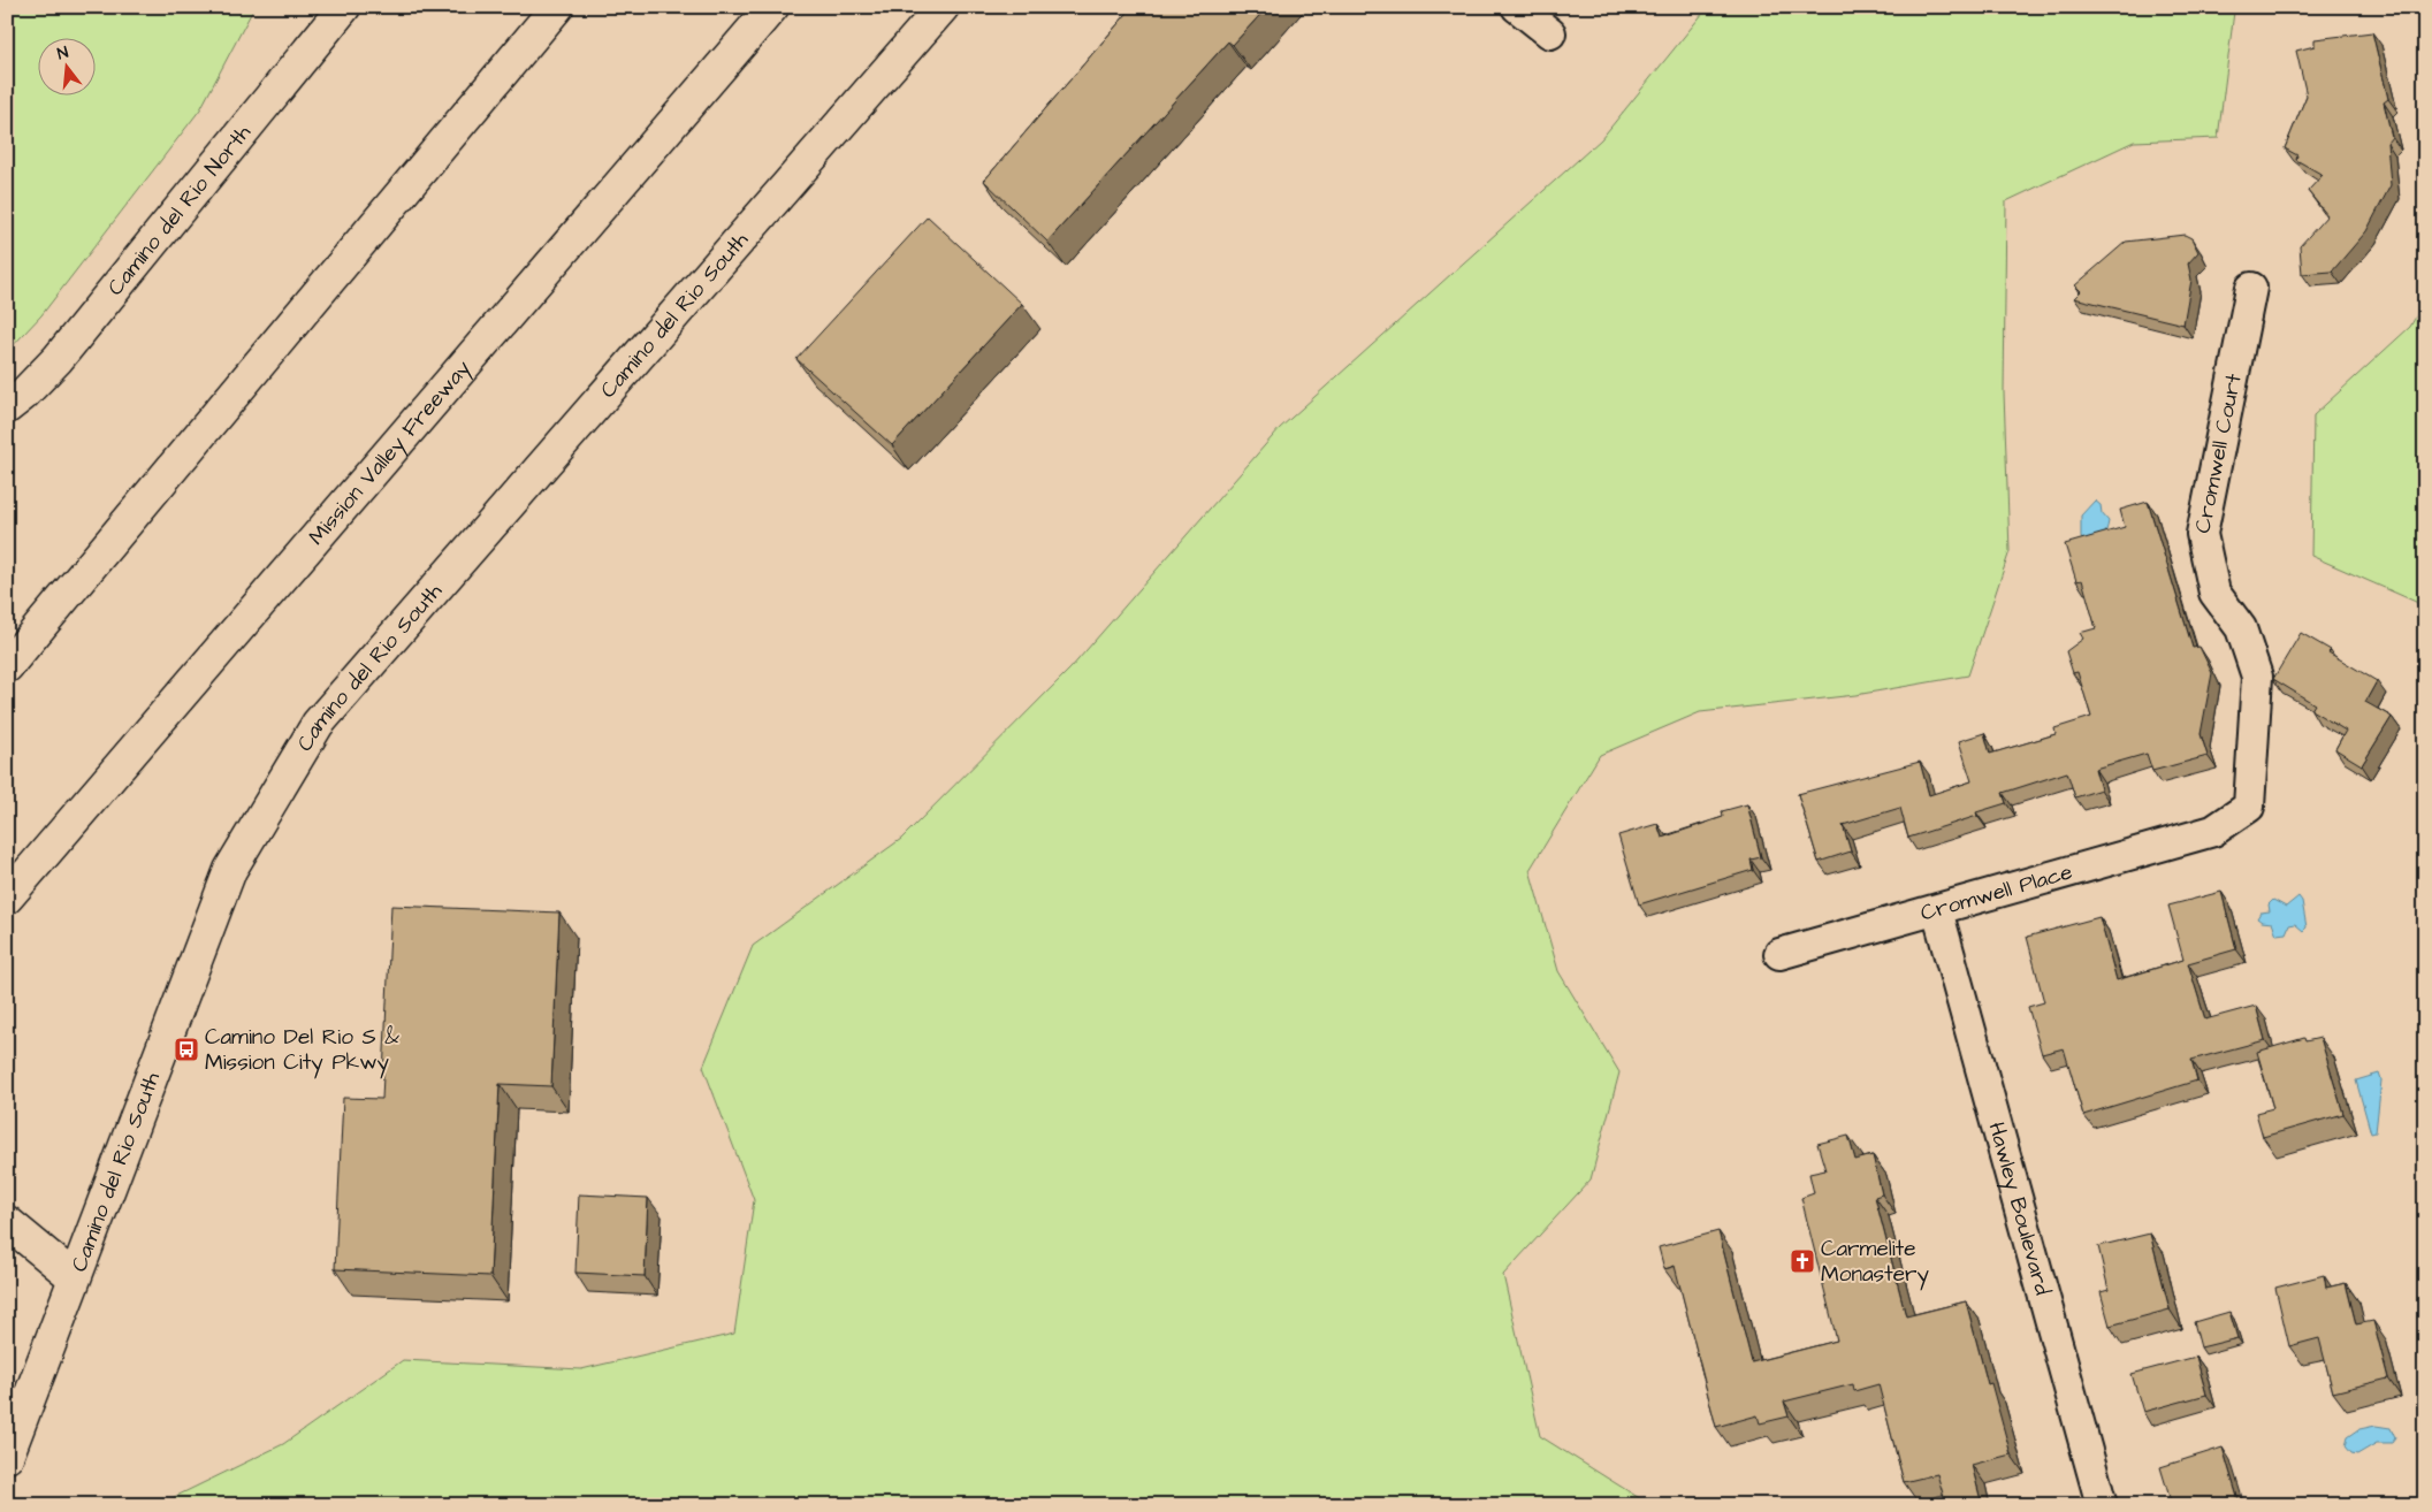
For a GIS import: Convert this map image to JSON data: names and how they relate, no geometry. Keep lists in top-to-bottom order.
{
  "streets": {
    "main road": ["Camino del Rio North", "Camino del Rio South", "Mission Valley Freeway"],
    "street": ["Cromwell Court", "Cromwell Place", "Hawley Boulevard"]
  },
  "crossings": [
    ["Cromwell Court", "Cromwell Place"],
    ["Cromwell Place", "Hawley Boulevard"]
  ],
  "places": {
    "bus stop": ["Camino Del Rio S & Mission City Pkwy"],
    "church": ["Carmelite Monastery"]
  },
  "north": "top"
}
